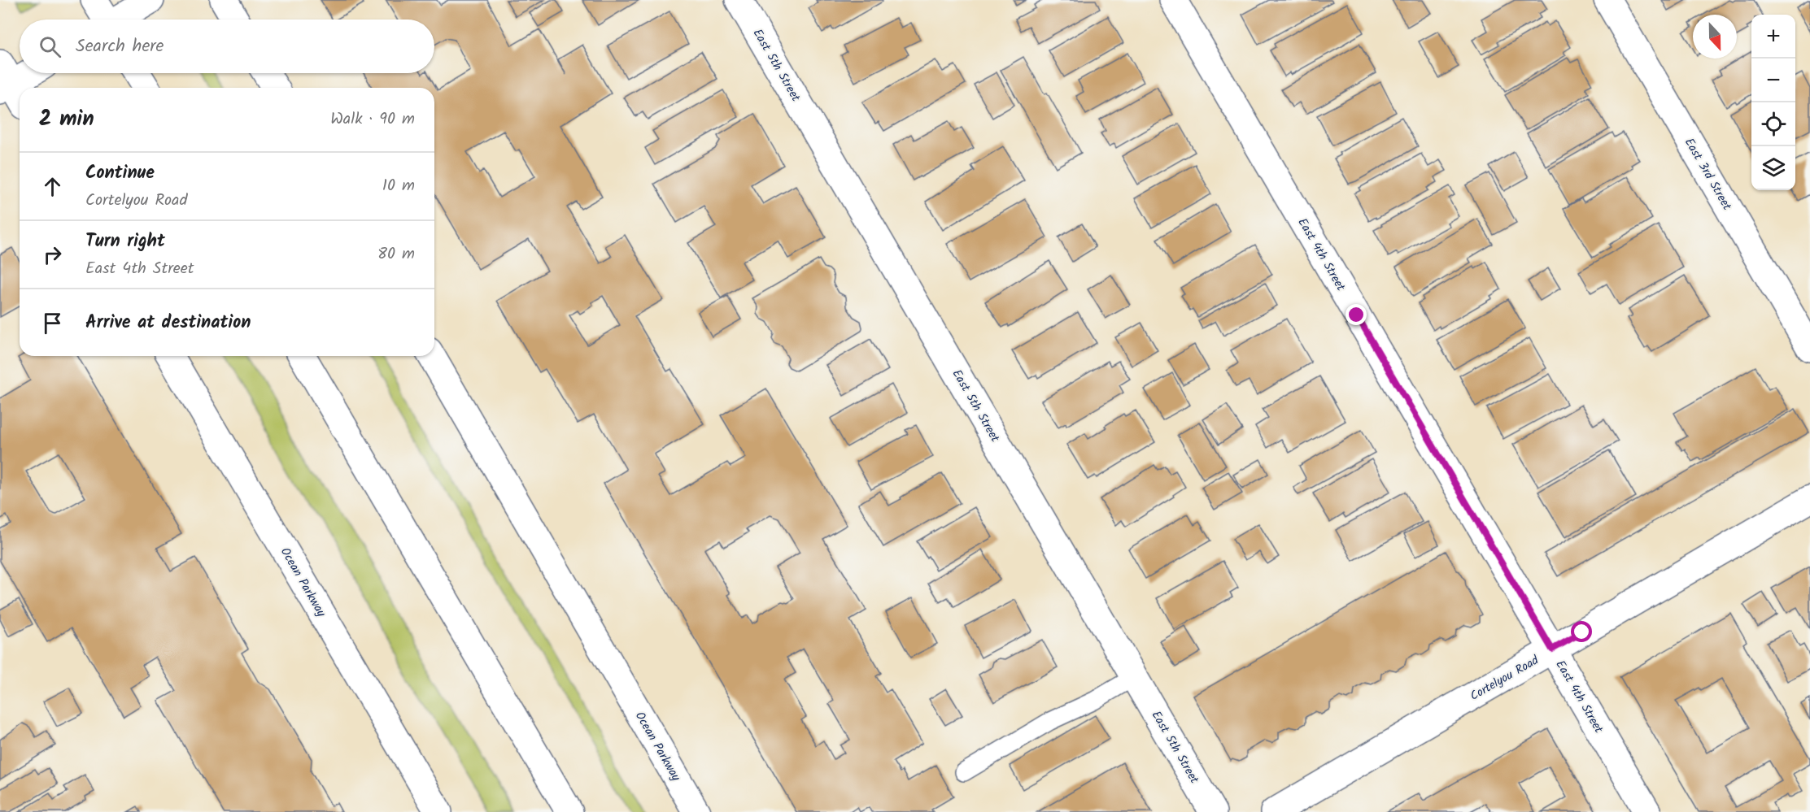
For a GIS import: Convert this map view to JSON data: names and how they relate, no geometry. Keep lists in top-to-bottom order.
{
  "streets": {
    "street": [
      "East 5th Street",
      "East 3rd Street",
      "East 4th Street",
      "Ocean Parkway",
      "Cortelyou Road"
    ]
  },
  "crossings": [
    ["East 4th Street", "Cortelyou Road"]
  ],
  "north": "bottom",
  "page": {
    "map_buttons": ["+", "−"],
    "search": "Search here",
    "heading": ["2 min", "Walk · 90 m"],
    "list": [
      ["Continue", "Cortelyou Road", "10 m"],
      ["Turn right", "East 4th Street", "80 m"],
      "Arrive at destination"
    ]
  }
}
